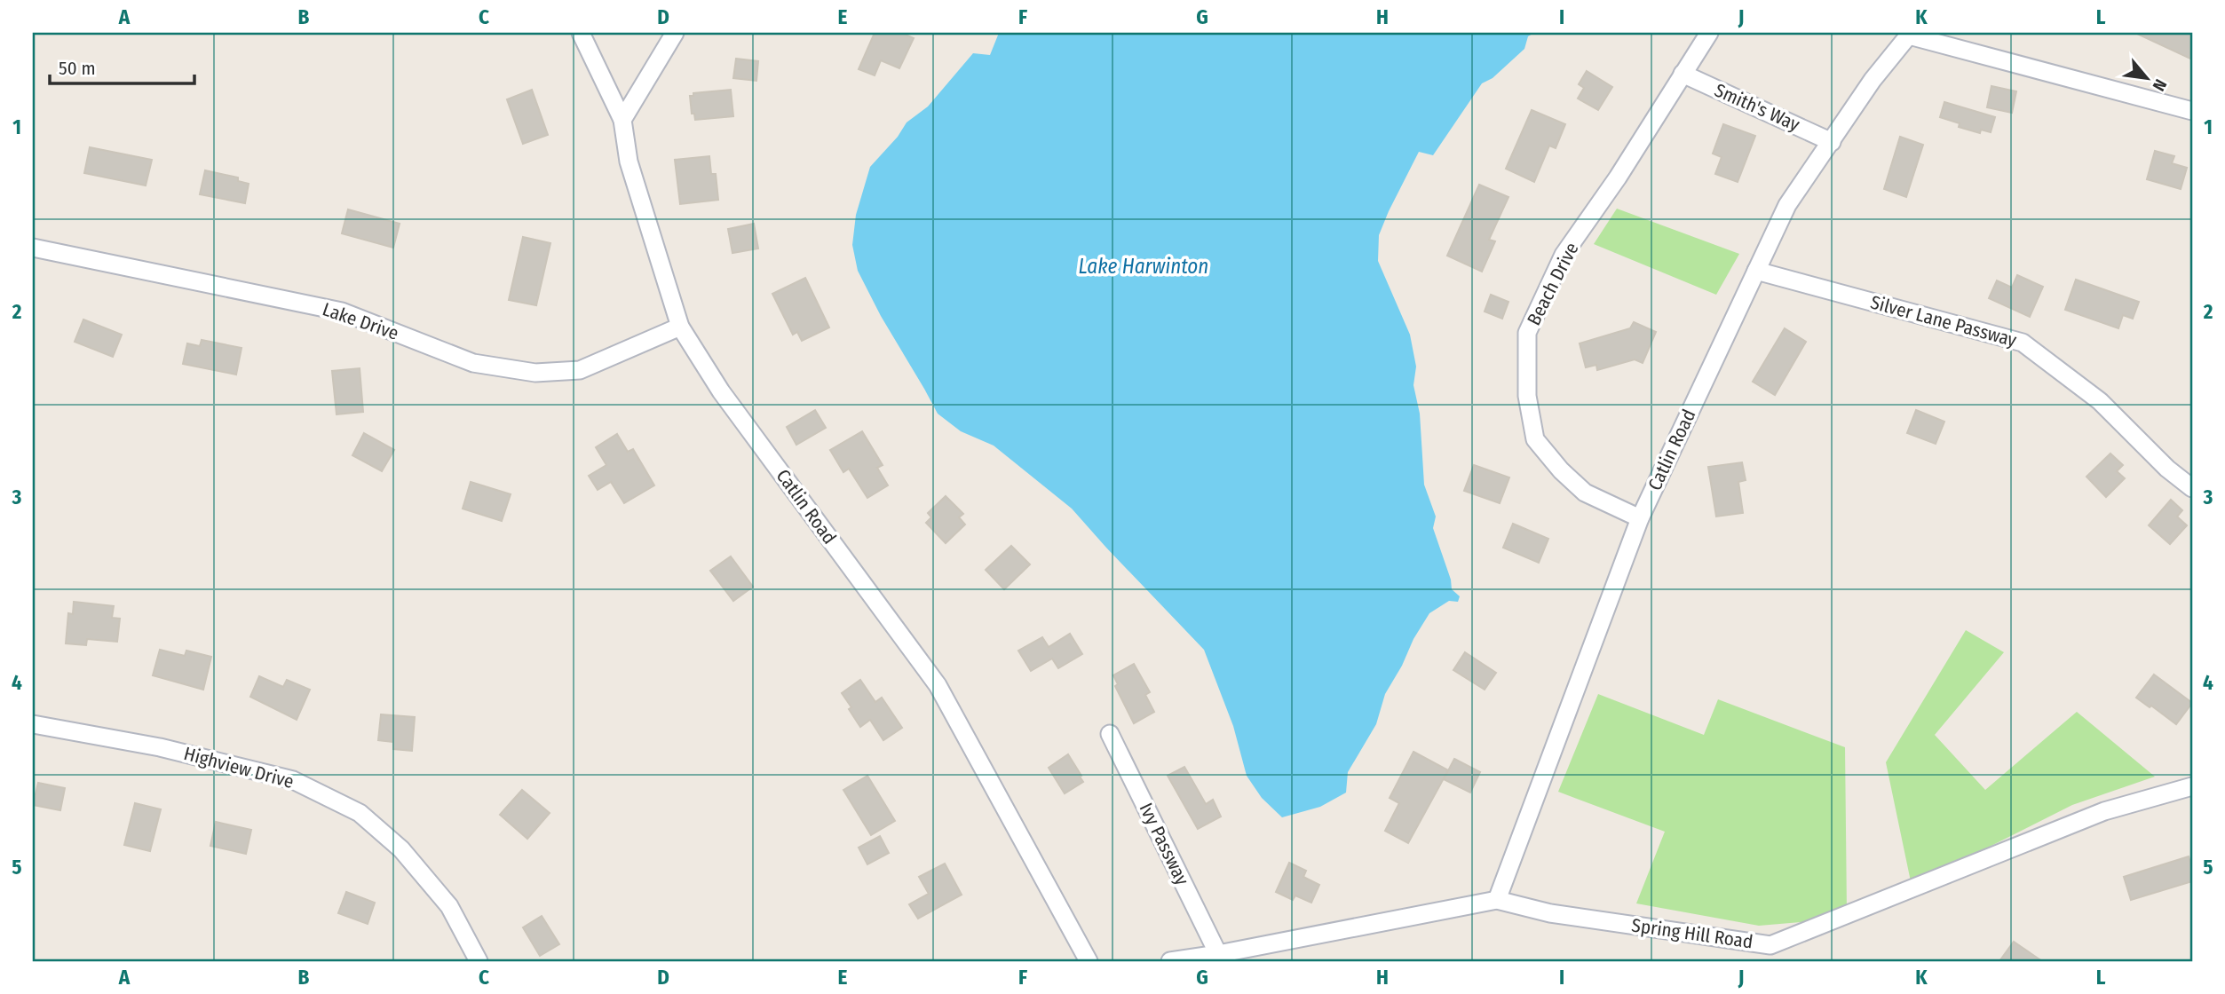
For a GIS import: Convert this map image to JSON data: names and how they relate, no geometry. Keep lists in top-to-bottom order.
{
  "streets": {
    "street": [
      "Smith's Way",
      "Beach Drive",
      "Lake Drive",
      "Silver Lane Passway",
      "Catlin Road",
      "Highview Drive",
      "Ivy Passway",
      "Spring Hill Road"
    ]
  },
  "crossings": [
    ["Smith's Way", "Beach Drive"],
    ["Smith's Way", "Catlin Road"],
    ["Beach Drive", "Catlin Road"],
    ["Lake Drive", "Catlin Road"],
    ["Silver Lane Passway", "Catlin Road"],
    ["Catlin Road", "Spring Hill Road"],
    ["Ivy Passway", "Spring Hill Road"]
  ],
  "water": ["Lake Harwinton"],
  "scale_bar": "50 m",
  "north": "bottom right",
  "grid": {
    "columns": [
      "A",
      "B",
      "C",
      "D",
      "E",
      "F",
      "G",
      "H",
      "I",
      "J",
      "K",
      "L"
    ],
    "rows": [
      "1",
      "2",
      "3",
      "4",
      "5"
    ]
  }
}
